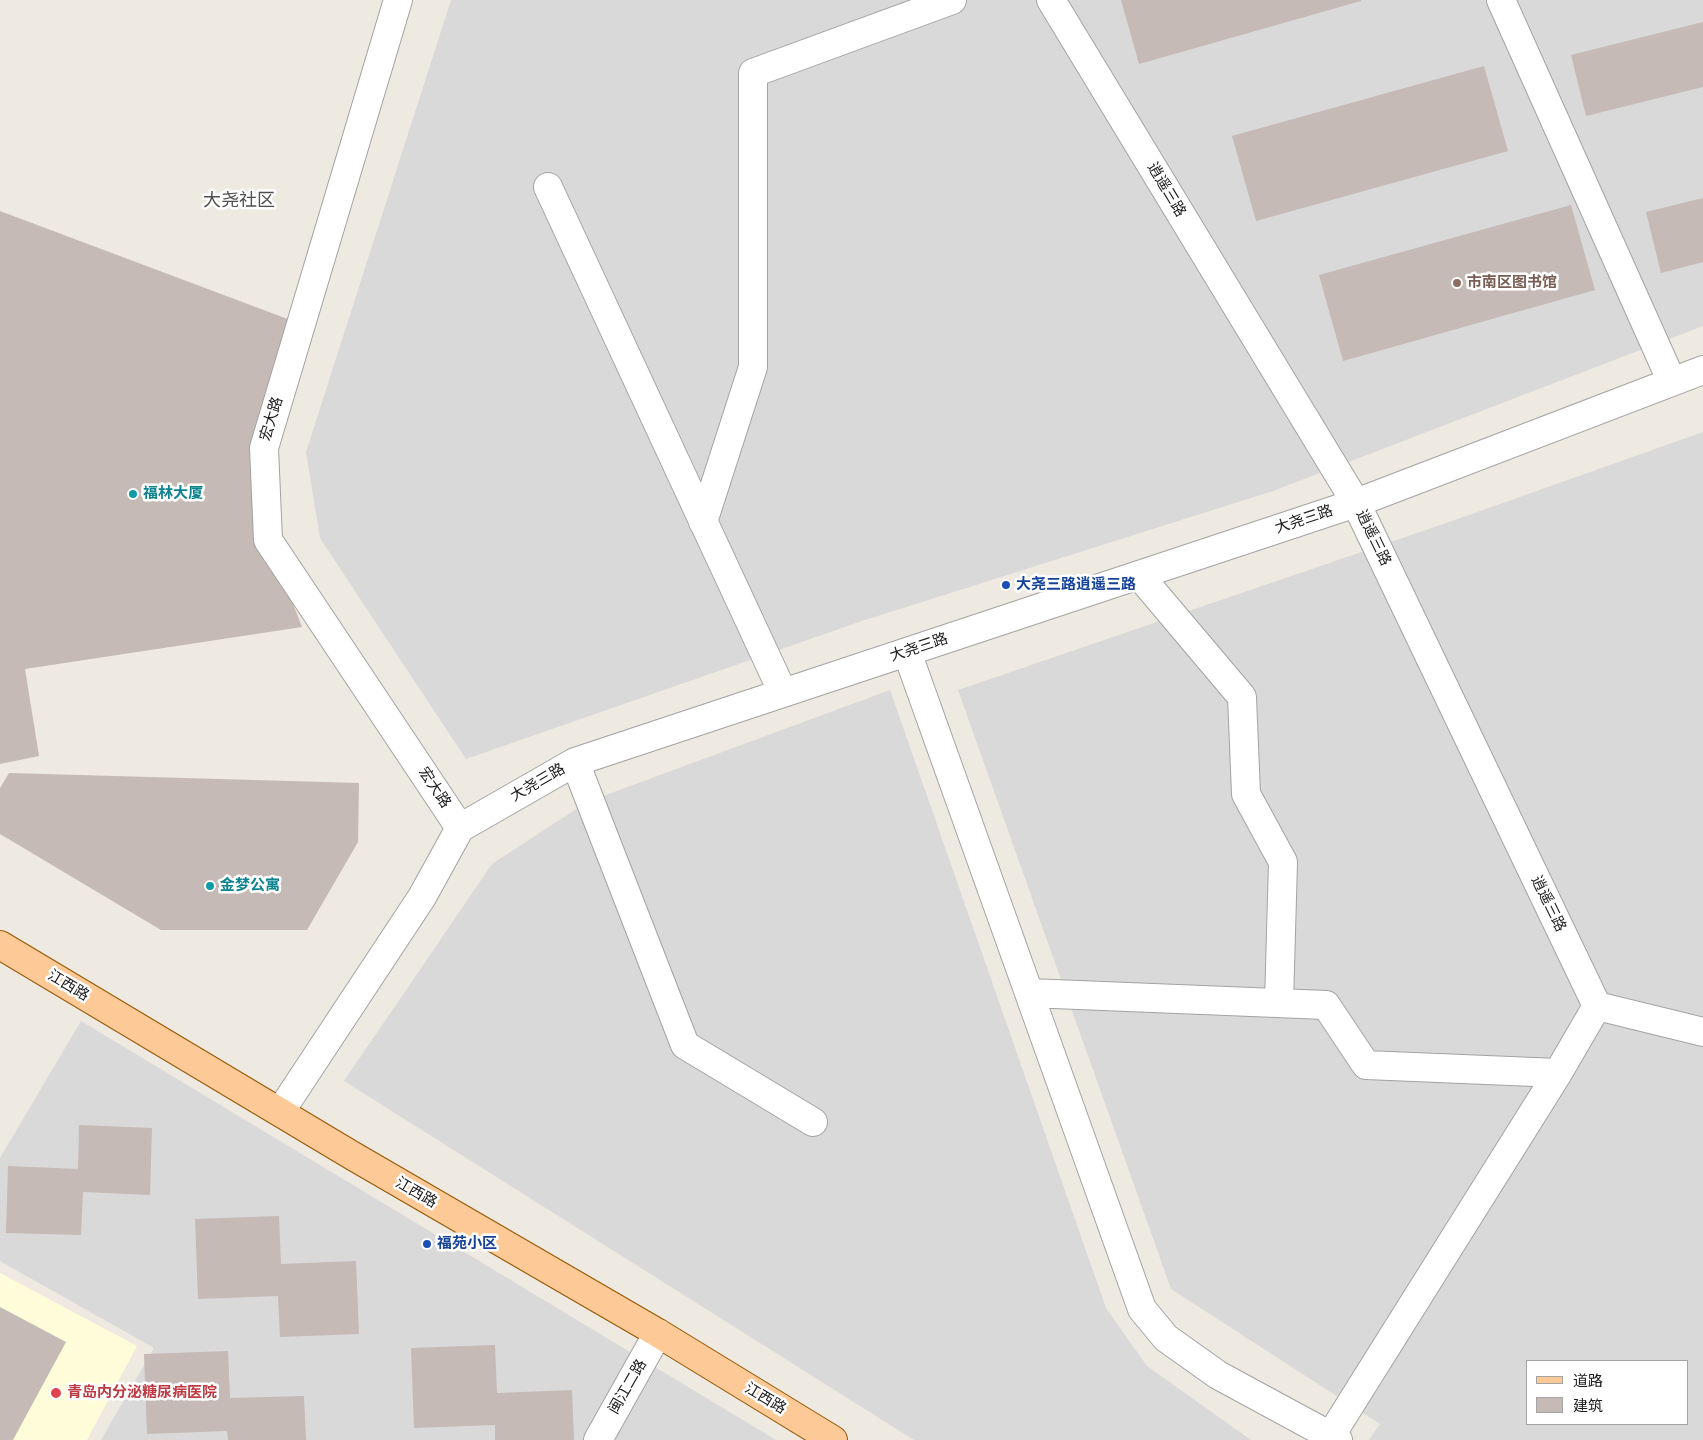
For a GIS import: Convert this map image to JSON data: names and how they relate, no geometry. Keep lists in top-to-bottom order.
{
  "streets": {
    "main road": ["江西路"],
    "street": [
      "逍遥三路",
      "宏大路",
      "大尧三路",
      "闽江二路"
    ]
  },
  "crossings": [
    ["逍遥三路", "大尧三路"],
    ["宏大路", "大尧三路"],
    ["江西路", "闽江二路"]
  ],
  "districts": ["大尧社区"],
  "places": [
    "市南区图书馆",
    "福林大厦",
    "大尧三路逍遥三路",
    "金梦公寓",
    "福苑小区",
    "青岛内分泌糖尿病医院"
  ],
  "legend": ["道路", "建筑"]
}
